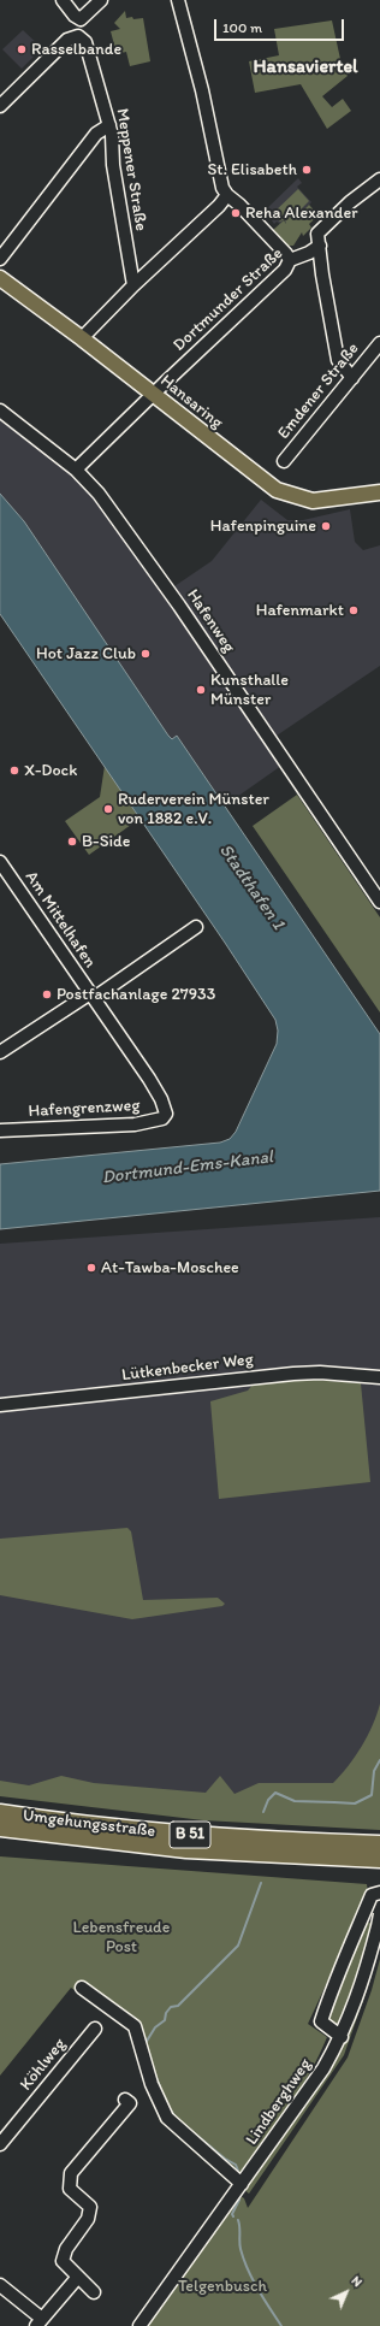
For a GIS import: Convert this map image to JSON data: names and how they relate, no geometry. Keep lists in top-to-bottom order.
{
  "streets": {
    "highway": ["Umgehungsstraße", "B 51"],
    "main road": ["Hansaring"],
    "street": [
      "Meppener Straße",
      "Dortmunder Straße",
      "Emdener Straße",
      "Hafenweg",
      "Am Mittelhafen",
      "Hafengrenzweg",
      "Lütkenbecker Weg",
      "Köhlweg",
      "Lindberghweg"
    ]
  },
  "crossings": [
    ["Dortmunder Straße", "Hansaring"],
    ["Dortmunder Straße", "Hafenweg"],
    ["Am Mittelhafen", "Hafengrenzweg"],
    ["Umgehungsstraße", "B 51"]
  ],
  "districts": ["Hansaviertel"],
  "water": ["Stadthafen 1", "Dortmund-Ems-Kanal"],
  "parks": ["Lebensfreude Post", "Telgenbusch"],
  "places": [
    "Rasselbande",
    "St. Elisabeth",
    "Reha Alexander",
    "Hafenpinguine",
    "Hafenmarkt",
    "Hot Jazz Club",
    "Kunsthalle Münster",
    "X-Dock",
    "Ruderverein Münster von 1882 e.V.",
    "B-Side",
    "Postfachanlage 27933",
    "At-Tawba-Moschee"
  ],
  "scale_bar": "100 m",
  "north": "top right"
}
